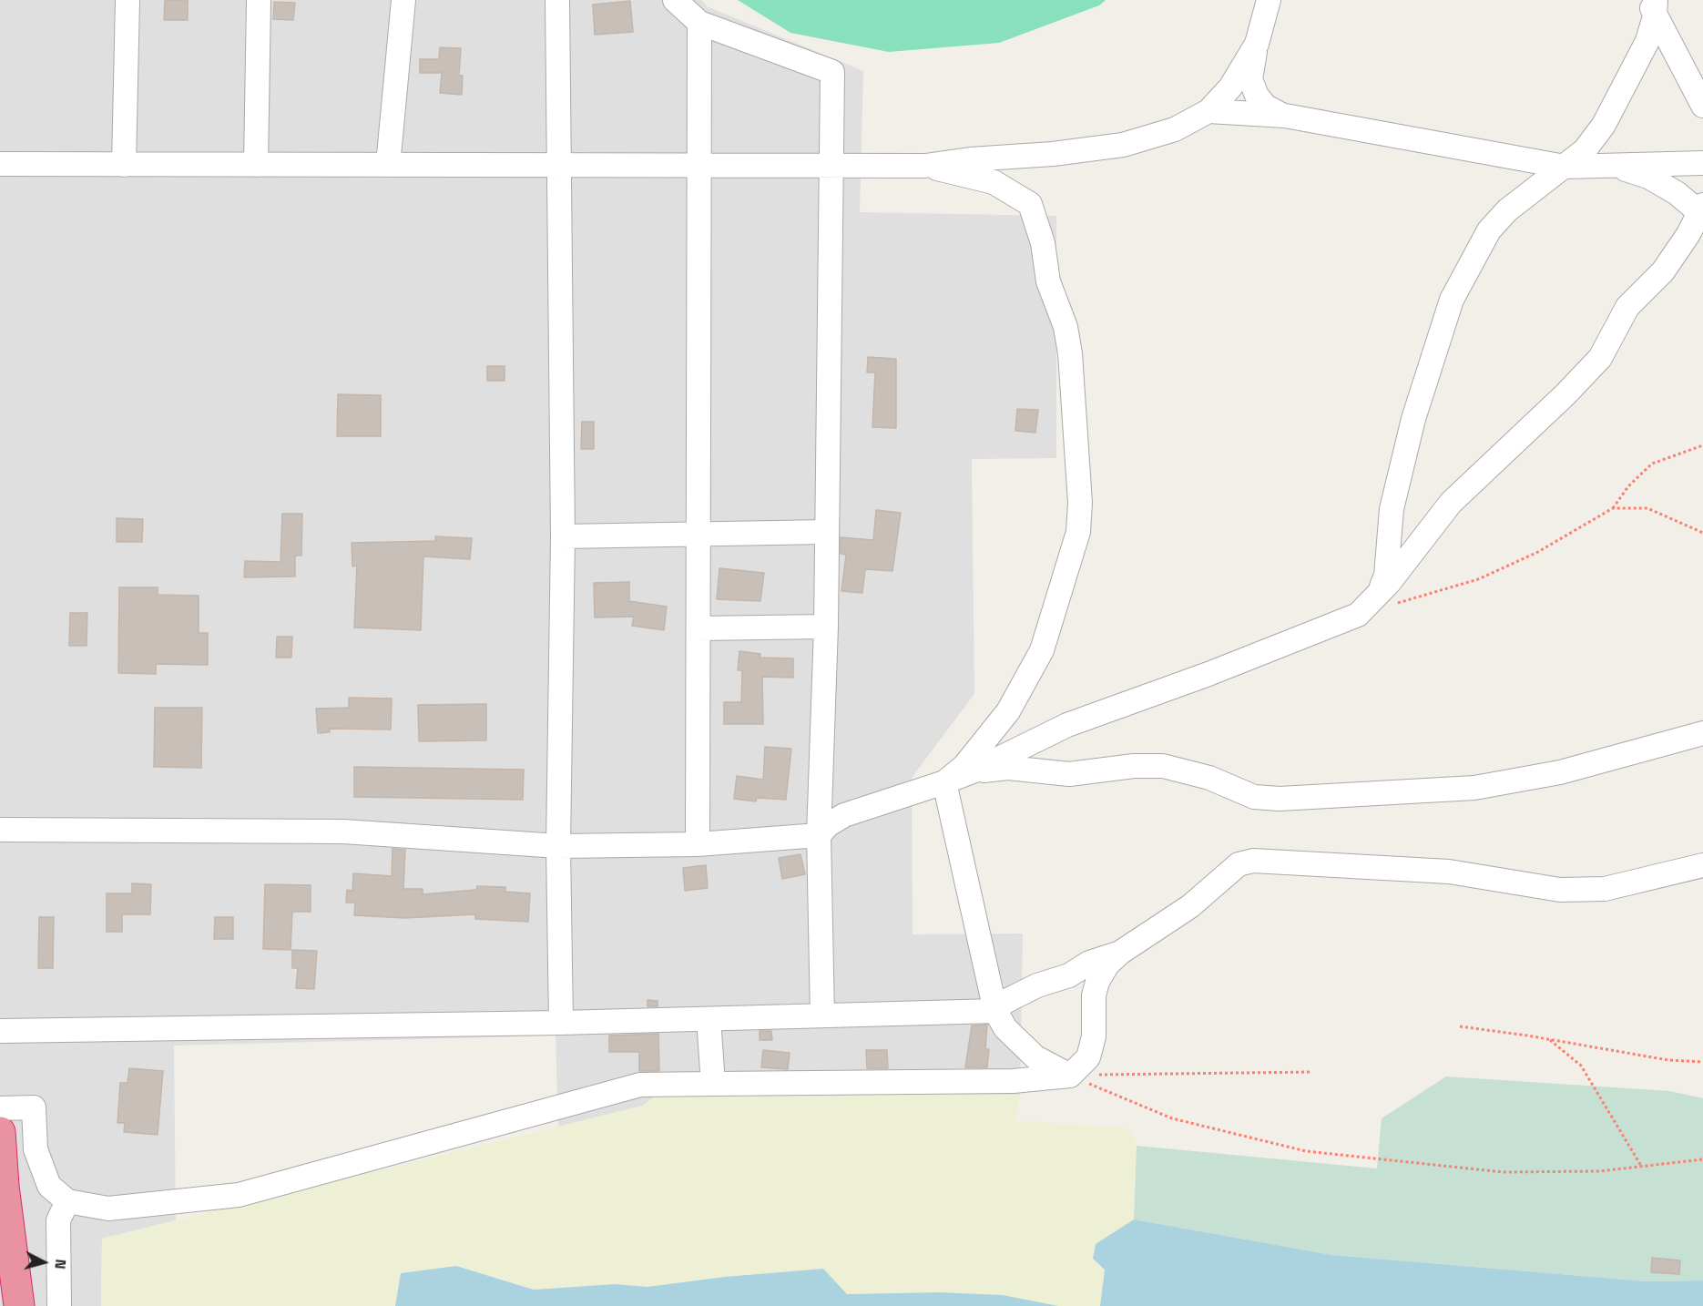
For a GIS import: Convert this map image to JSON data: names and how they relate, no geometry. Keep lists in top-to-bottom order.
{
  "north": "right"
}
